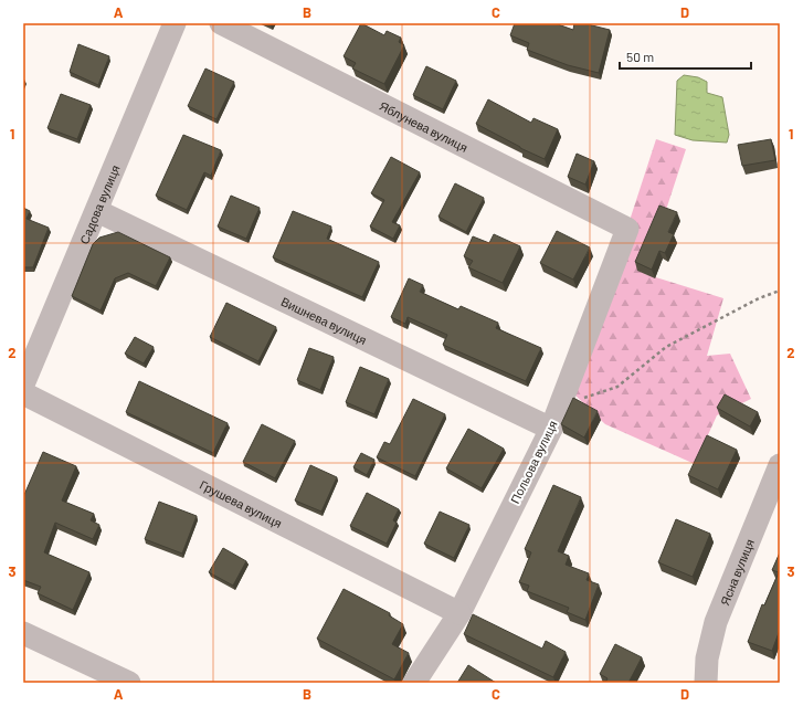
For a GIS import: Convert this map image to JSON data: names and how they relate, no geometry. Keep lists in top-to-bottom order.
{
  "streets": {
    "street": [
      "Яблунева вулиця",
      "Садова вулиця",
      "Вишнева вулиця",
      "Польова вулиця",
      "Грушева вулиця",
      "Ясна вулиця"
    ]
  },
  "crossings": [
    ["Яблунева вулиця", "Польова вулиця"],
    ["Садова вулиця", "Вишнева вулиця"],
    ["Вишнева вулиця", "Польова вулиця"],
    ["Польова вулиця", "Грушева вулиця"]
  ],
  "scale_bar": "50 m",
  "grid": {
    "columns": [
      "A",
      "B",
      "C",
      "D"
    ],
    "rows": ["1", "2", "3"]
  }
}
